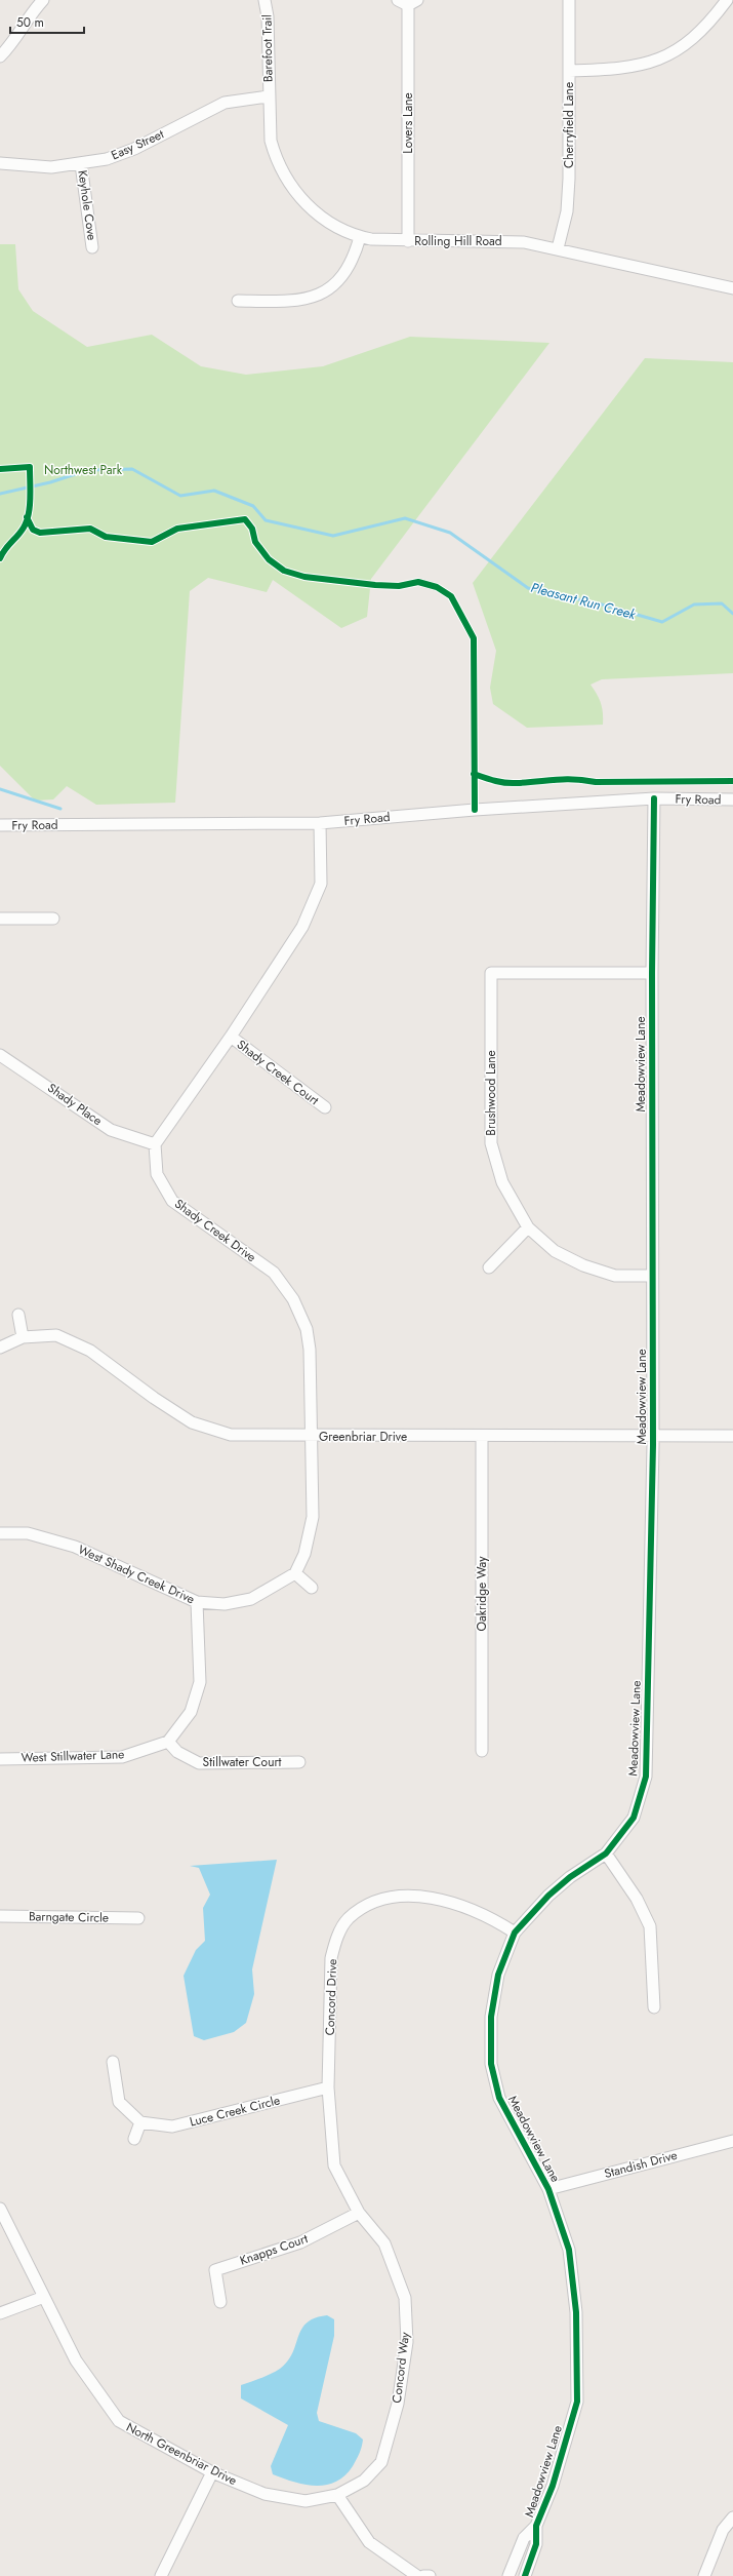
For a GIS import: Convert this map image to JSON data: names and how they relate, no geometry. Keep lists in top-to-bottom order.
{
  "streets": {
    "street": [
      "Barefoot Trail",
      "Lovers Lane",
      "Cherryfield Lane",
      "Easy Street",
      "Keyhole Cove",
      "Rolling Hill Road",
      "Fry Road",
      "Meadowview Lane",
      "Shady Creek Court",
      "Brushwood Lane",
      "Shady Place",
      "Shady Creek Drive",
      "Greenbriar Drive",
      "West Shady Creek Drive",
      "Oakridge Way",
      "West Stillwater Lane",
      "Stillwater Court",
      "Barngate Circle",
      "Concord Drive",
      "Luce Creek Circle",
      "Standish Drive",
      "Knapps Court",
      "Concord Way",
      "North Greenbriar Drive"
    ]
  },
  "crossings": [
    ["Barefoot Trail", "Easy Street"],
    ["Barefoot Trail", "Rolling Hill Road"],
    ["Lovers Lane", "Rolling Hill Road"],
    ["Cherryfield Lane", "Rolling Hill Road"],
    ["Easy Street", "Keyhole Cove"],
    ["Easy Street", "Rolling Hill Road"],
    ["Fry Road", "Meadowview Lane"],
    ["Meadowview Lane", "Brushwood Lane"],
    ["Meadowview Lane", "Greenbriar Drive"],
    ["Meadowview Lane", "Concord Drive"],
    ["Meadowview Lane", "Standish Drive"],
    ["Shady Place", "Shady Creek Drive"],
    ["Shady Creek Drive", "Greenbriar Drive"],
    ["Shady Creek Drive", "West Shady Creek Drive"],
    ["Greenbriar Drive", "Oakridge Way"],
    ["West Stillwater Lane", "Stillwater Court"],
    ["Concord Drive", "Luce Creek Circle"],
    ["Concord Drive", "Concord Way"],
    ["Luce Creek Circle", "Concord Way"],
    ["Knapps Court", "Concord Way"],
    ["Concord Way", "North Greenbriar Drive"]
  ],
  "water": ["Pleasant Run Creek"],
  "parks": ["Northwest Park"],
  "scale_bar": "50 m"
}
